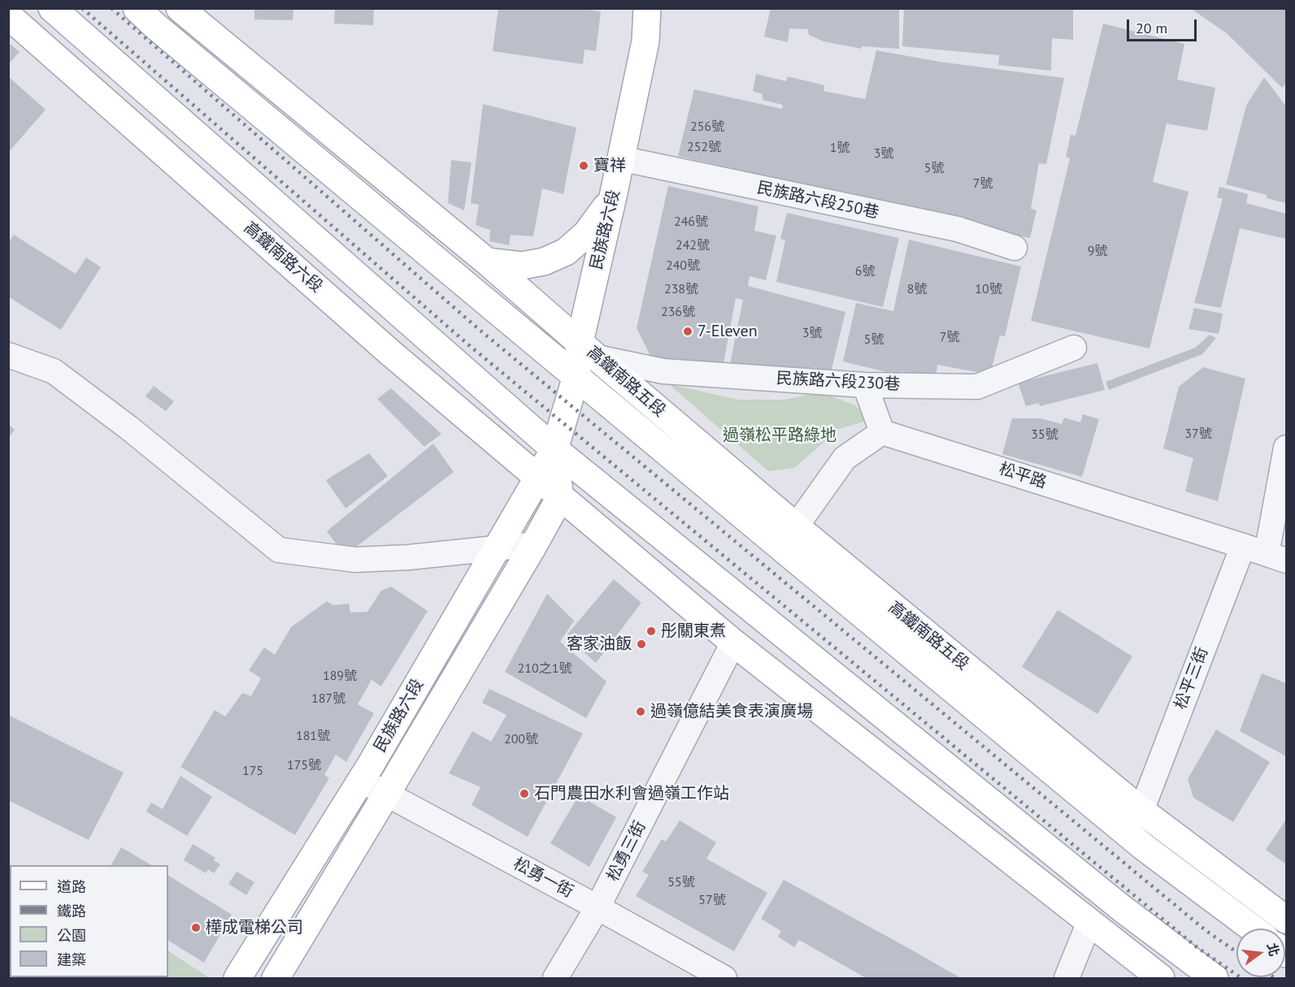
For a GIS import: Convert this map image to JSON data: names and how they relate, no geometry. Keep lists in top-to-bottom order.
{
  "streets": {
    "main road": ["民族路六段", "高鐵南路六段", "高鐵南路五段"],
    "street": [
      "民族路六段250巷",
      "民族路六段230巷",
      "松平路",
      "松平三街",
      "松勇三街",
      "松勇一街"
    ]
  },
  "crossings": [
    ["民族路六段250巷", "民族路六段"],
    ["民族路六段", "高鐵南路六段"],
    ["民族路六段", "高鐵南路五段"],
    ["民族路六段", "民族路六段230巷"],
    ["民族路六段", "松勇一街"],
    ["高鐵南路五段", "民族路六段230巷"],
    ["高鐵南路五段", "松平三街"],
    ["松平路", "松平三街"],
    ["松勇三街", "松勇一街"]
  ],
  "parks": ["過嶺松平路綠地"],
  "places": [
    "寶祥",
    "7-Eleven",
    "彤關東煮",
    "客家油飯",
    "過嶺億結美食表演廣場",
    "石門農田水利會過嶺工作站",
    "樺成電梯公司"
  ],
  "house_numbers": [
    "256號",
    "252號",
    "1號",
    "3號",
    "5號",
    "7號",
    "246號",
    "242號",
    "9號",
    "240號",
    "6號",
    "238號",
    "8號",
    "10號",
    "236號",
    "3號",
    "7號",
    "5號",
    "37號",
    "35號",
    "210之1號",
    "189號",
    "187號",
    "181號",
    "200號",
    "175號",
    "175",
    "55號",
    "57號"
  ],
  "legend": [
    "道路",
    "鐵路",
    "公園",
    "建築"
  ],
  "scale_bar": "20 m",
  "north": "right"
}
